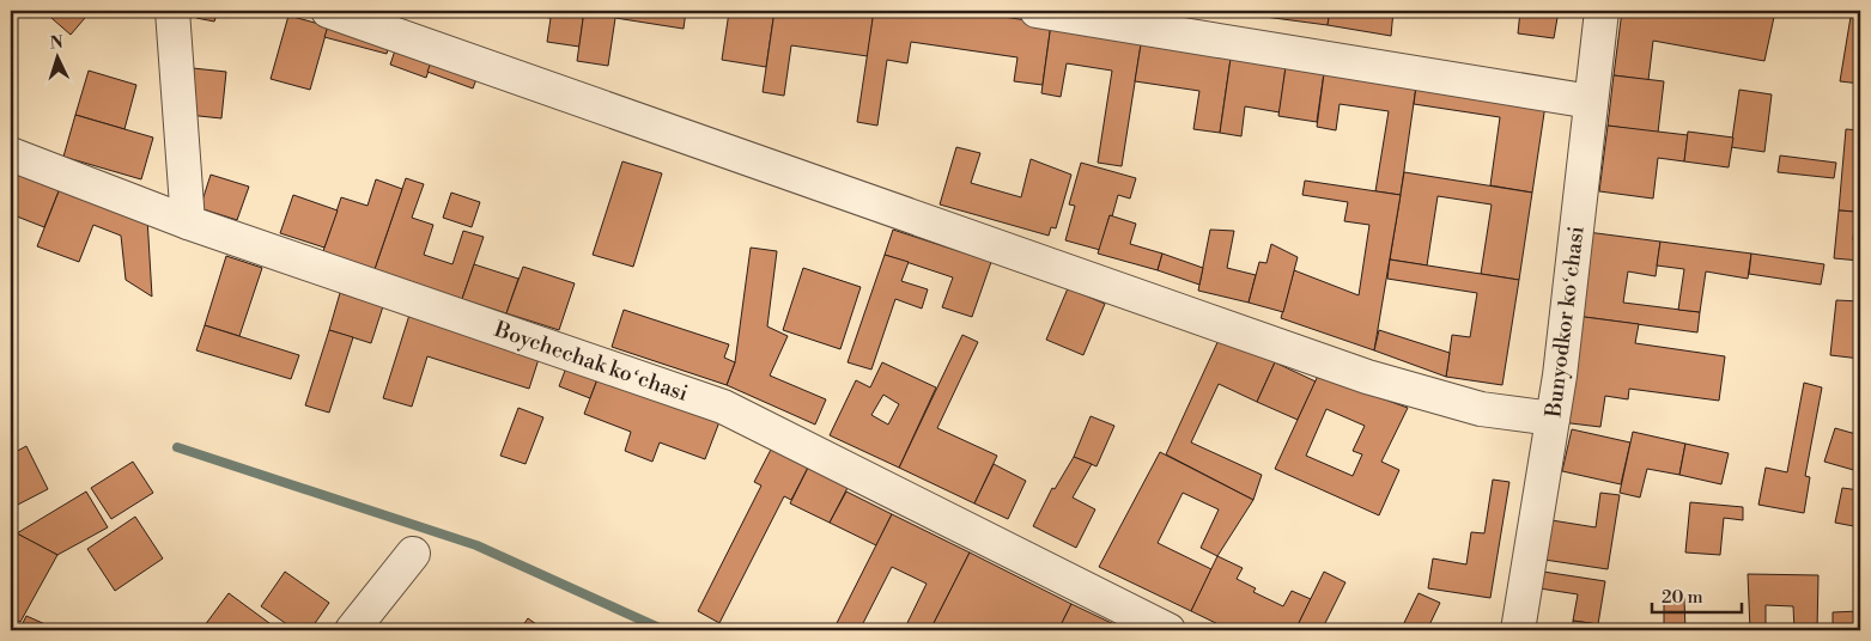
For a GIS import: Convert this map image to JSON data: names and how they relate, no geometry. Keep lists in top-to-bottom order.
{
  "streets": {
    "street": ["Bunyodkor koʻchasi", "Boychechak koʻchasi"]
  },
  "scale_bar": "20 m",
  "north": "top"
}
